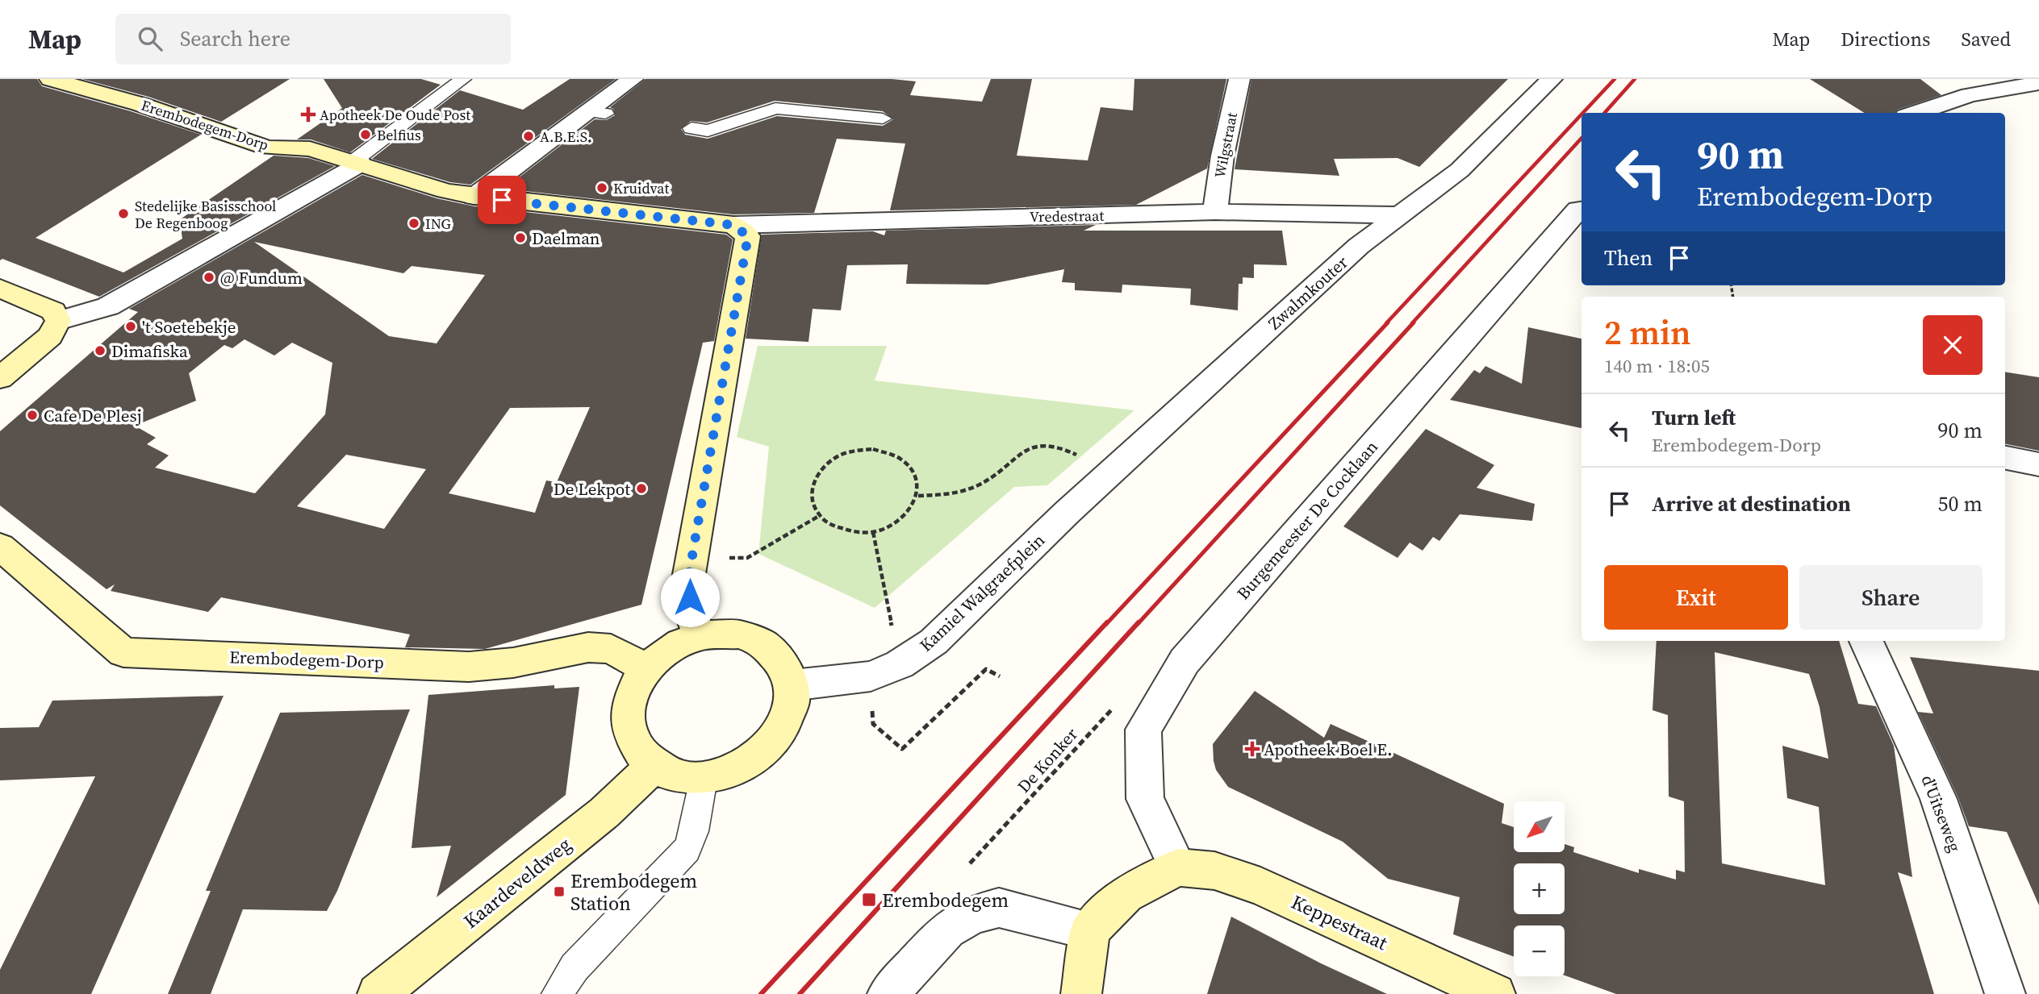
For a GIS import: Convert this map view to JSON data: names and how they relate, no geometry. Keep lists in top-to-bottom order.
{
  "streets": {
    "street": [
      "Erembodegem-Dorp",
      "Wilgstraat",
      "Vredestraat",
      "Zwalmkouter",
      "Burgemeester De Cocklaan",
      "Kamiel Walgraefplein",
      "d'Uitseweg",
      "Kaardeveldweg",
      "Keppestraat"
    ],
    "path": ["De Konker"]
  },
  "crossings": [
    ["Erembodegem-Dorp", "Vredestraat"],
    ["Erembodegem-Dorp", "Kamiel Walgraefplein"],
    ["Erembodegem-Dorp", "Kaardeveldweg"],
    ["Wilgstraat", "Vredestraat"],
    ["Vredestraat", "Zwalmkouter"],
    ["Zwalmkouter", "Kamiel Walgraefplein"],
    ["Burgemeester De Cocklaan", "De Konker"],
    ["Burgemeester De Cocklaan", "Keppestraat"],
    ["Kamiel Walgraefplein", "Kaardeveldweg"]
  ],
  "places": {
    "health": ["Apotheek De Oude Post", "Apotheek Boel E."],
    "other": [
      "Belfius",
      "A.B.E.S.",
      "Kruidvat",
      "Stedelijke Basisschool De Regenboog",
      "ING",
      "Daelman",
      "@ Fundum",
      "'t Soetebekje",
      "Dimafiska",
      "Cafe De Plesj",
      "De Lekpot"
    ],
    "transit": ["Erembodegem Station", "Erembodegem"]
  },
  "north": "bottom left",
  "page": {
    "header": "Map",
    "search": "Search here",
    "nav": ["Map", "Directions", "Saved"],
    "turn": ["90 m", "Erembodegem-Dorp"],
    "then": "Then",
    "heading": ["2 min", "140 m · 18:05"],
    "list": [
      {
        "name": "Turn left",
        "note": "Erembodegem-Dorp",
        "value": "90 m"
      },
      {
        "name": "Arrive at destination",
        "value": "50 m"
      }
    ],
    "buttons": ["Exit", "Share"],
    "map_buttons": ["+", "−"]
  }
}
